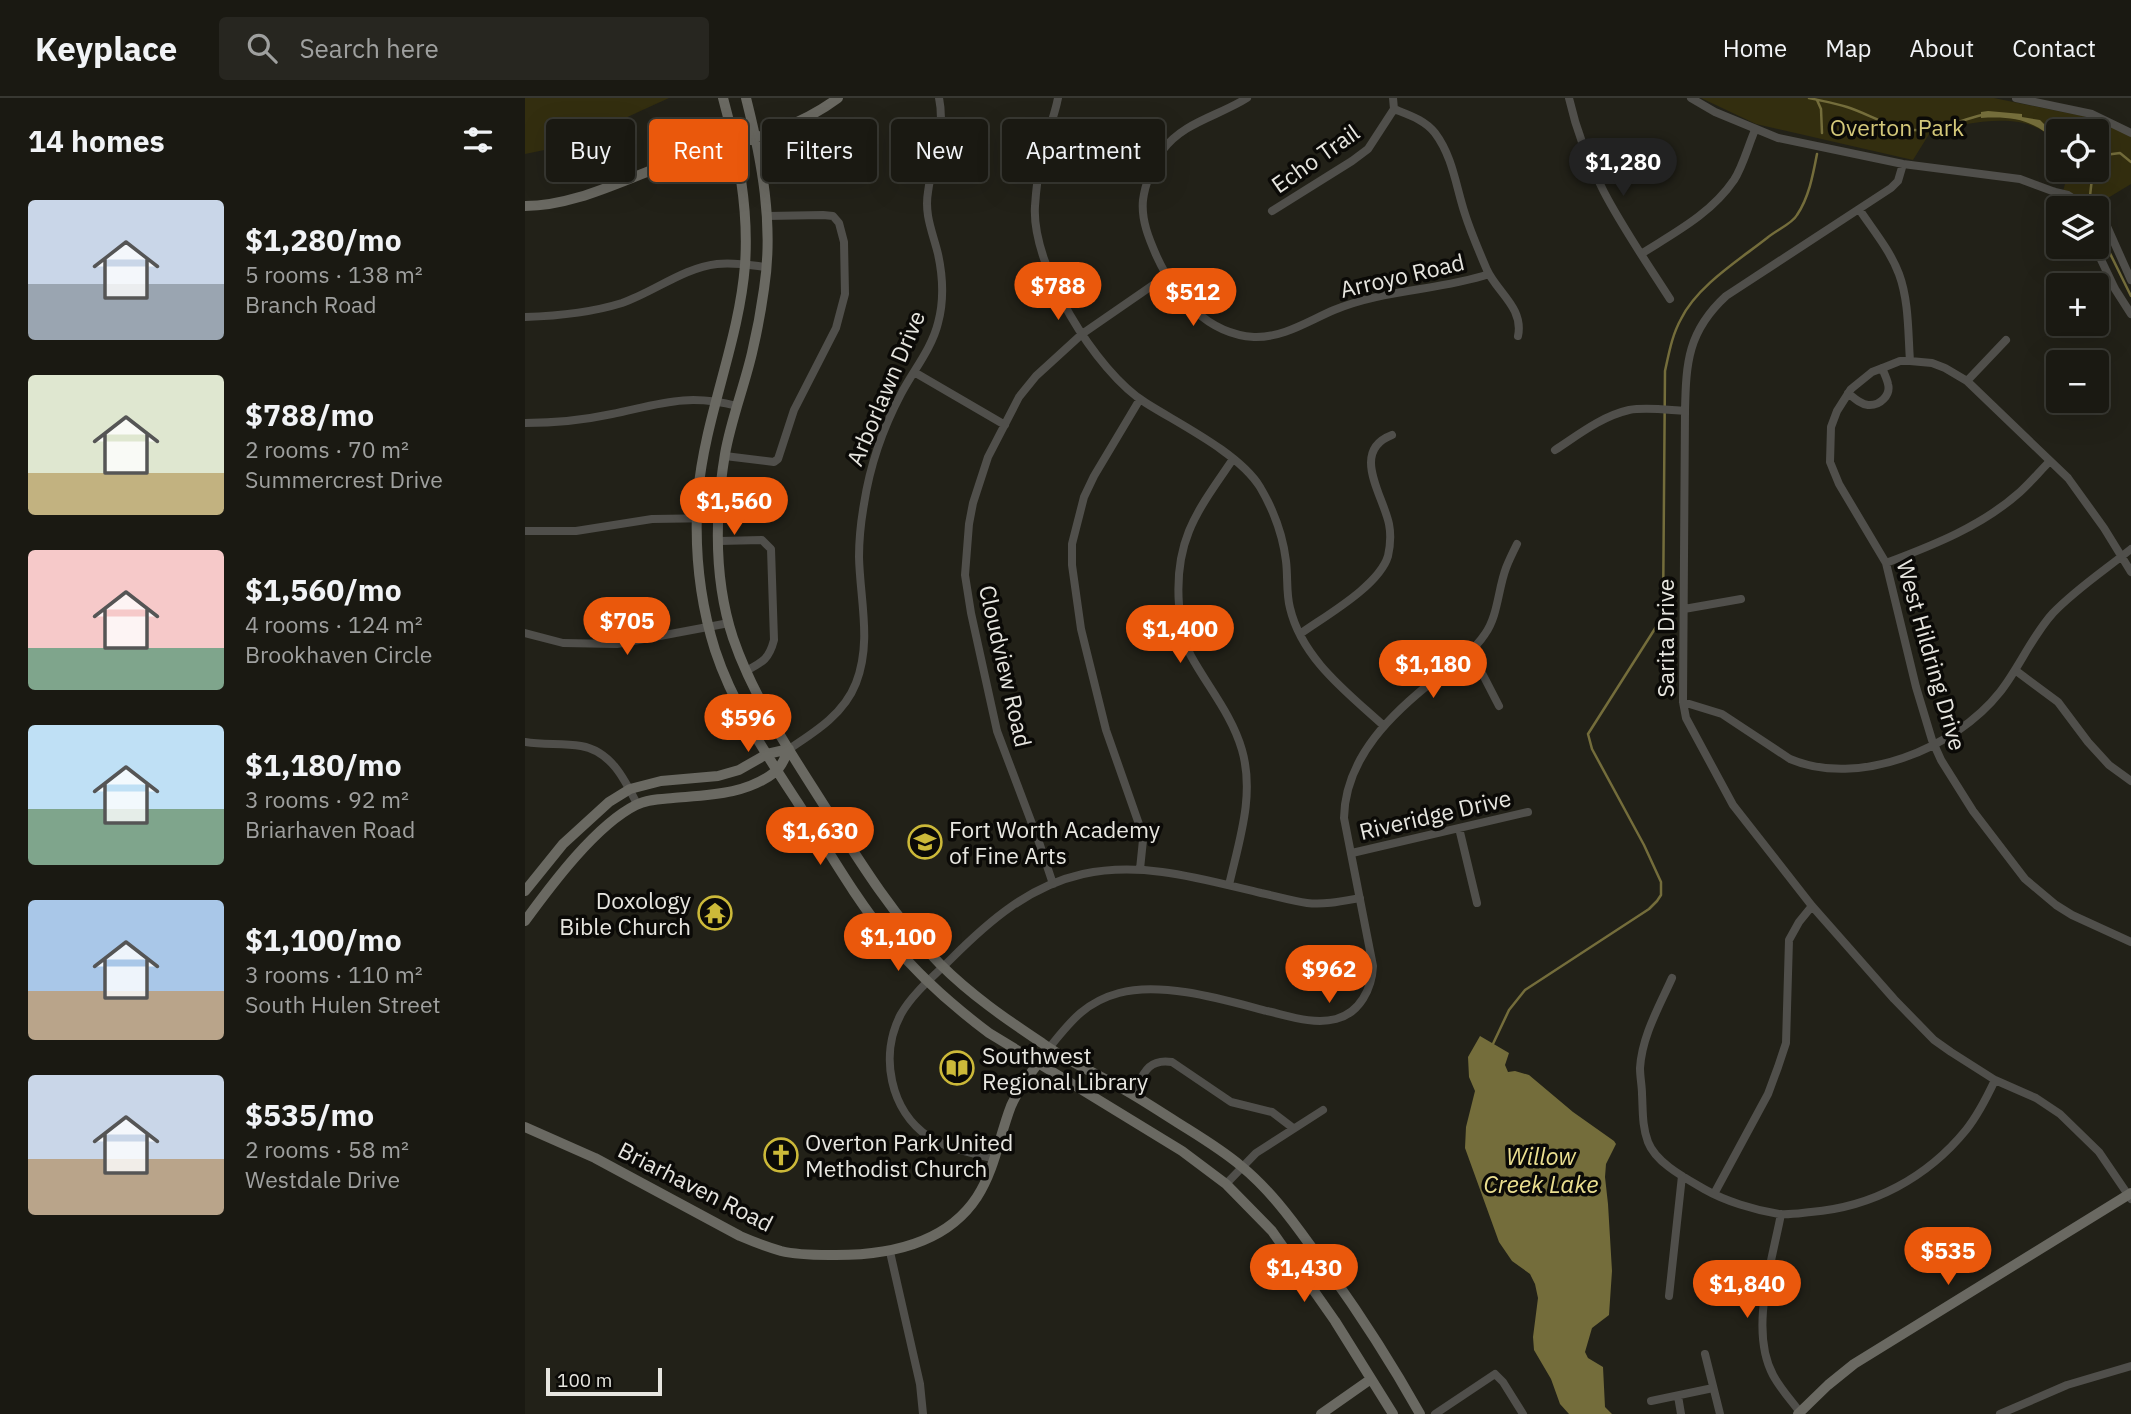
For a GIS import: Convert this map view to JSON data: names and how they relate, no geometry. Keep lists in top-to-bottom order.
{
  "streets": {
    "main road": ["Arborlawn Drive", "Briarhaven Road"],
    "street": [
      "Echo Trail",
      "Arroyo Road",
      "Sarita Drive",
      "West Hildring Drive",
      "Cloudview Road",
      "Riveridge Drive"
    ]
  },
  "crossings": [
    ["Arroyo Road", "Cloudview Road"],
    ["Riveridge Drive", "Briarhaven Road"]
  ],
  "water": ["Willow Creek Lake"],
  "parks": ["Overton Park"],
  "places": {
    "school or university": ["Fort Worth Academy of Fine Arts"],
    "temple": ["Doxology Bible Church"],
    "library": ["Southwest Regional Library"],
    "church": ["Overton Park United Methodist Church"]
  },
  "scale_bar": "100 m",
  "page": {
    "header": "Keyplace",
    "search": "Search here",
    "nav": [
      "Home",
      "Map",
      "About",
      "Contact"
    ],
    "heading": "14 homes",
    "map_buttons": ["+", "−"],
    "chip": [
      "Buy",
      "Rent",
      "Filters",
      "New",
      "Apartment"
    ],
    "price": [
      "$1,280",
      "$788",
      "$512",
      "$1,560",
      "$705",
      "$1,400",
      "$1,180",
      "$596",
      "$1,630",
      "$1,100",
      "$962",
      "$535",
      "$1,430",
      "$1,840"
    ],
    "list": [
      {
        "name": "$1,280/mo",
        "note": "5 rooms · 138 m² · Branch Road"
      },
      {
        "name": "$788/mo",
        "note": "2 rooms · 70 m² · Summercrest Drive"
      },
      {
        "name": "$1,560/mo",
        "note": "4 rooms · 124 m² · Brookhaven Circle"
      },
      {
        "name": "$1,180/mo",
        "note": "3 rooms · 92 m² · Briarhaven Road"
      },
      {
        "name": "$1,100/mo",
        "note": "3 rooms · 110 m² · South Hulen Street"
      },
      {
        "name": "$535/mo",
        "note": "2 rooms · 58 m² · Westdale Drive"
      }
    ],
    "scale": "100 m"
  }
}
